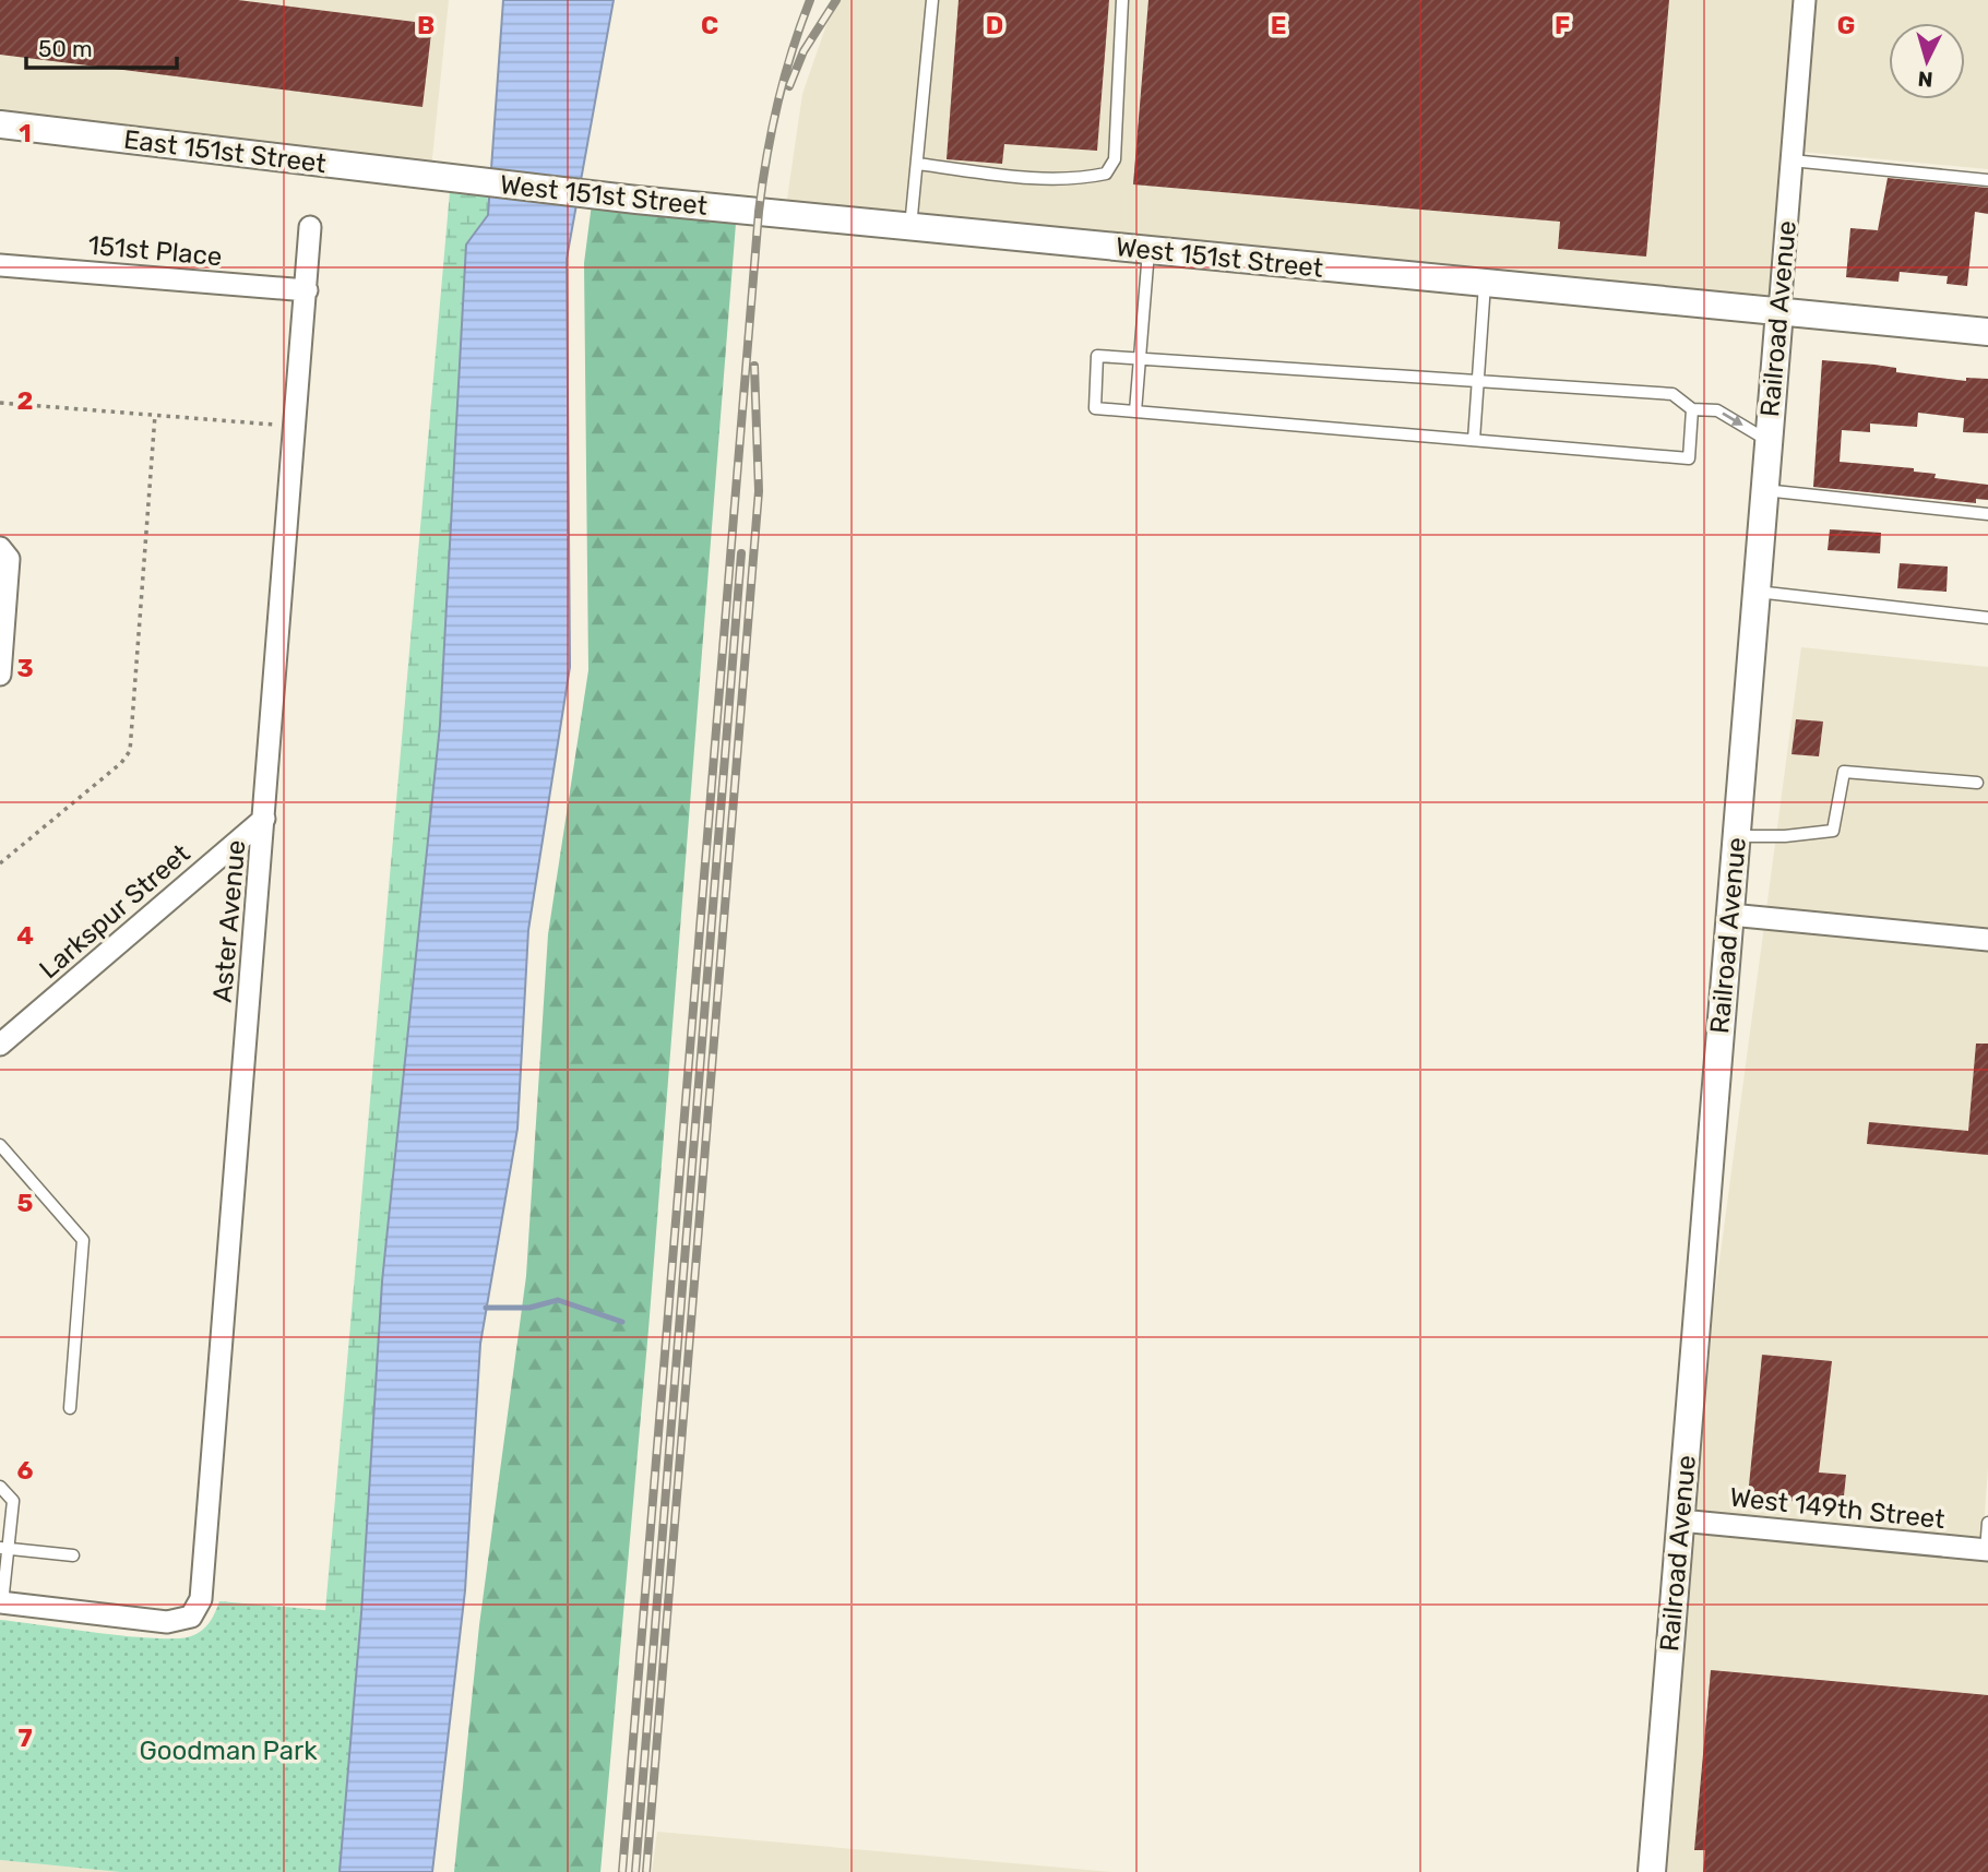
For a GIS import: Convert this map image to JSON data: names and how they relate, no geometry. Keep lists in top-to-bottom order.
{
  "streets": {
    "street": [
      "East 151st Street",
      "West 151st Street",
      "151st Place",
      "Railroad Avenue",
      "Larkspur Street",
      "Aster Avenue",
      "West 149th Street"
    ]
  },
  "crossings": [
    ["East 151st Street", "West 151st Street"],
    ["West 151st Street", "Railroad Avenue"],
    ["151st Place", "Aster Avenue"],
    ["Railroad Avenue", "West 149th Street"],
    ["Larkspur Street", "Aster Avenue"]
  ],
  "parks": ["Goodman Park"],
  "scale_bar": "50 m",
  "north": "bottom",
  "grid": {
    "columns": [
      "B",
      "C",
      "D",
      "E",
      "F",
      "G"
    ],
    "rows": [
      "1",
      "2",
      "3",
      "4",
      "5",
      "6",
      "7"
    ]
  }
}
